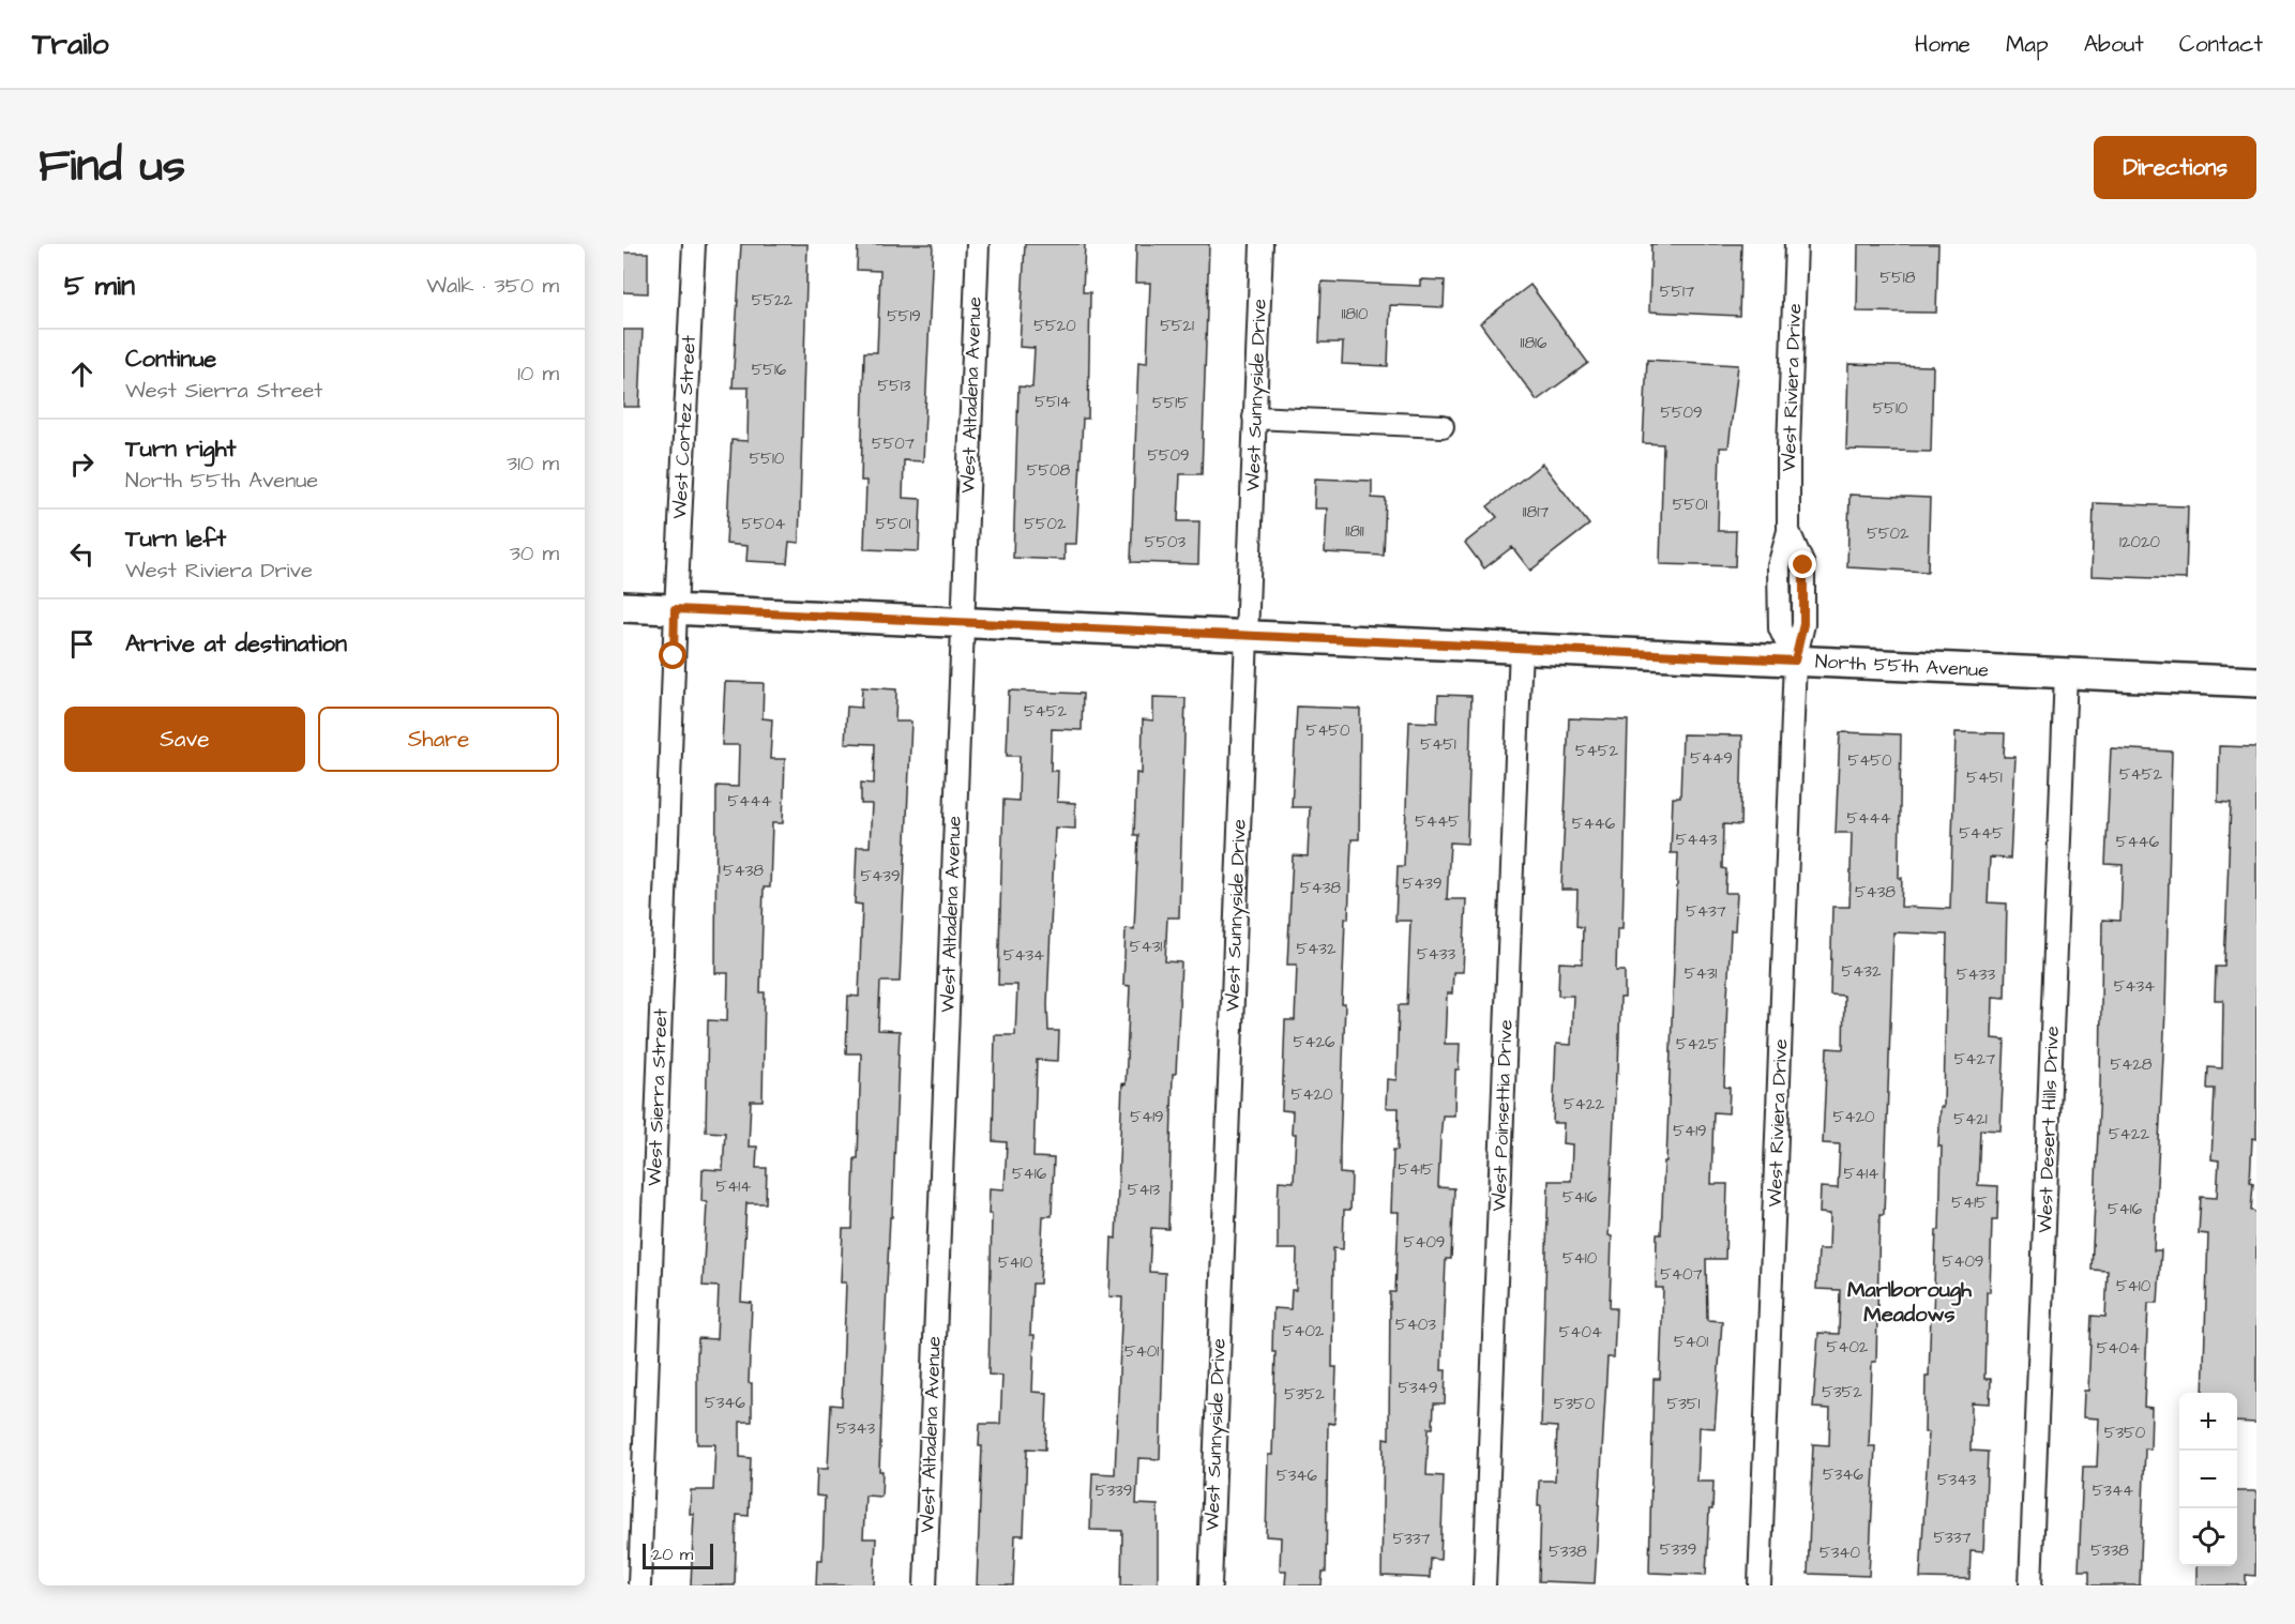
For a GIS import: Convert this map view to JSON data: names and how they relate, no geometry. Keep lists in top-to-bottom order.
{
  "streets": {
    "street": [
      "West Riviera Drive",
      "West Altadena Avenue",
      "West Sunnyside Drive",
      "West Cortez Street",
      "North 55th Avenue",
      "West Sierra Street",
      "West Poinsettia Drive",
      "West Desert Hills Drive"
    ]
  },
  "crossings": [
    ["West Riviera Drive", "North 55th Avenue"],
    ["West Altadena Avenue", "North 55th Avenue"],
    ["West Sunnyside Drive", "North 55th Avenue"],
    ["West Cortez Street", "North 55th Avenue"],
    ["West Cortez Street", "West Sierra Street"],
    ["North 55th Avenue", "West Sierra Street"],
    ["North 55th Avenue", "West Poinsettia Drive"],
    ["North 55th Avenue", "West Desert Hills Drive"]
  ],
  "districts": ["Marlborough Meadows"],
  "house_numbers": [
    "5518",
    "5517",
    "5522",
    "11810",
    "5519",
    "5520",
    "5521",
    "11816",
    "5516",
    "5513",
    "5514",
    "5515",
    "5510",
    "5509",
    "5507",
    "5509",
    "5510",
    "5508",
    "5501",
    "11817",
    "5504",
    "5501",
    "5502",
    "11811",
    "5502",
    "5503",
    "12020",
    "5452",
    "5450",
    "5451",
    "5452",
    "5449",
    "5450",
    "5452",
    "5451",
    "5444",
    "5444",
    "5445",
    "5446",
    "5445",
    "5443",
    "5446",
    "5438",
    "5439",
    "5439",
    "5438",
    "5438",
    "5437",
    "5431",
    "5432",
    "5433",
    "5434",
    "5432",
    "5431",
    "5433",
    "5434",
    "5426",
    "5425",
    "5427",
    "5428",
    "5420",
    "5422",
    "5419",
    "5420",
    "5421",
    "5419",
    "5422",
    "5415",
    "5416",
    "5414",
    "5414",
    "5413",
    "5416",
    "5415",
    "5416",
    "5409",
    "5410",
    "5409",
    "5410",
    "5407",
    "5410",
    "5403",
    "5402",
    "5404",
    "5401",
    "5402",
    "5404",
    "5401",
    "5349",
    "5352",
    "5352",
    "5346",
    "5350",
    "5351",
    "5343",
    "5350",
    "5346",
    "5346",
    "5343",
    "5339",
    "5344",
    "5337",
    "5337",
    "5339",
    "5338",
    "5338",
    "5340"
  ],
  "scale_bar": "20 m",
  "page": {
    "header": "Trailo",
    "nav": [
      "Home",
      "Map",
      "About",
      "Contact"
    ],
    "title": "Find us",
    "buttons": [
      "Directions",
      ["Save", "Share"]
    ],
    "heading": ["5 min", "Walk · 350 m"],
    "list": [
      ["Continue", "West Sierra Street", "10 m"],
      ["Turn right", "North 55th Avenue", "310 m"],
      ["Turn left", "West Riviera Drive", "30 m"],
      "Arrive at destination"
    ],
    "map_buttons": ["+", "−"],
    "scale": "20 m"
  }
}
